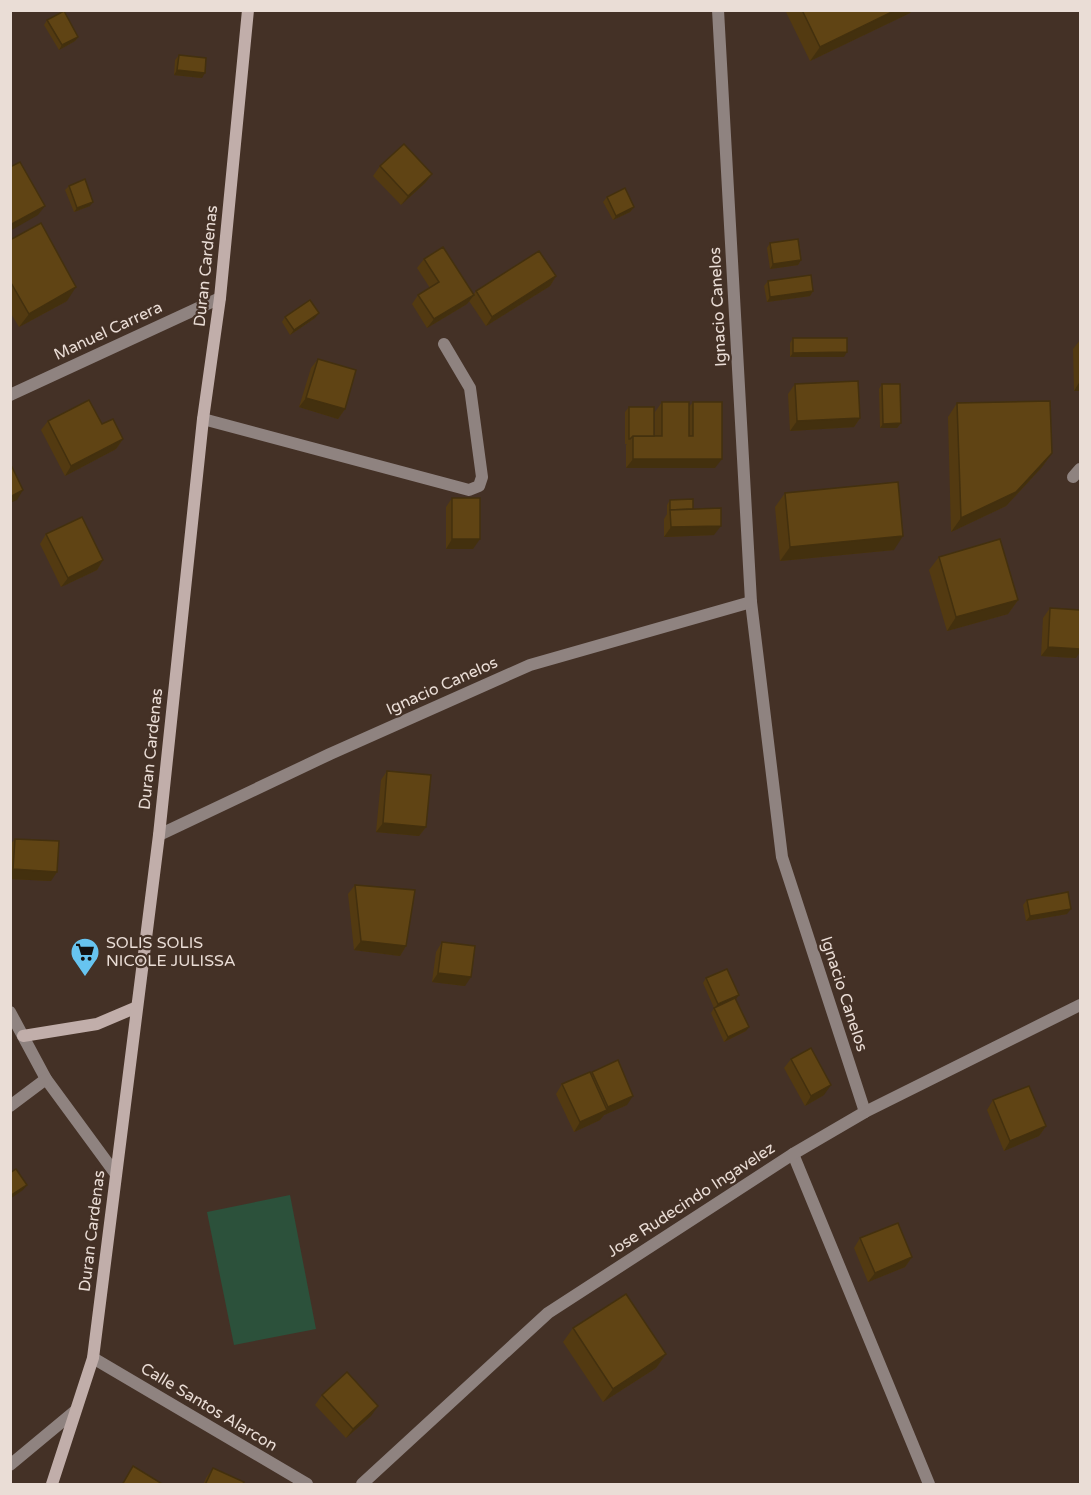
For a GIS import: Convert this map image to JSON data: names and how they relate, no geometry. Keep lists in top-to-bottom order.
{
  "streets": {
    "street": [
      "Duran Cardenas",
      "Ignacio Canelos",
      "Manuel Carrera",
      "Jose Rudecindo Ingavelez",
      "Calle Santos Alarcon"
    ]
  },
  "crossings": [
    ["Duran Cardenas", "Ignacio Canelos"],
    ["Duran Cardenas", "Manuel Carrera"],
    ["Duran Cardenas", "Calle Santos Alarcon"],
    ["Ignacio Canelos", "Jose Rudecindo Ingavelez"]
  ],
  "places": {
    "supermarket": ["SOLIS SOLIS NICOLE JULISSA"]
  }
}
